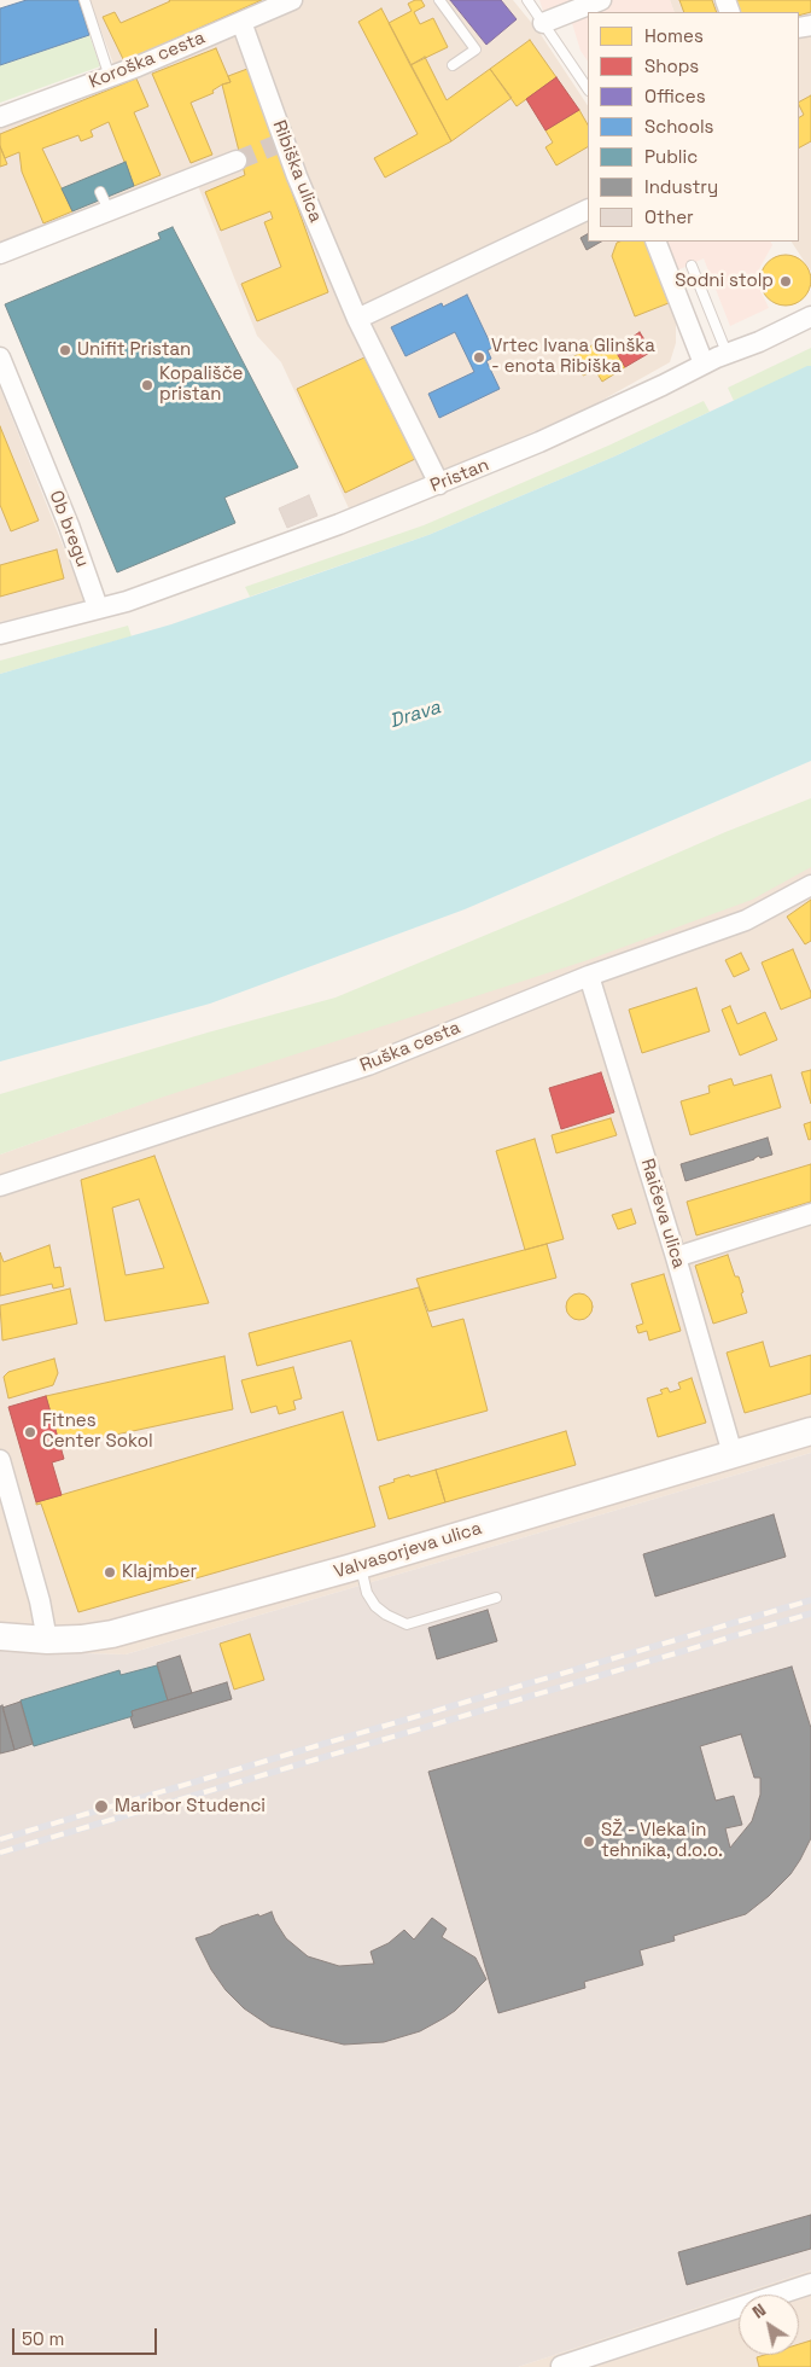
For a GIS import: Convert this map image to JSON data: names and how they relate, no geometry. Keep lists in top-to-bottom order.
{
  "streets": {
    "street": [
      "Koroška cesta",
      "Ribiška ulica",
      "Pristan",
      "Ob bregu",
      "Ruška cesta",
      "Raičeva ulica",
      "Valvasorjeva ulica"
    ]
  },
  "crossings": [
    ["Koroška cesta", "Ribiška ulica"],
    ["Ribiška ulica", "Pristan"],
    ["Pristan", "Ob bregu"],
    ["Ruška cesta", "Raičeva ulica"],
    ["Raičeva ulica", "Valvasorjeva ulica"]
  ],
  "water": ["Drava"],
  "places": [
    "Sodni stolp",
    "Unifit Pristan",
    "Vrtec Ivana Glinška - enota Ribiška",
    "Kopališče pristan",
    "Fitnes Center Sokol",
    "Klajmber",
    "Maribor Studenci",
    "SŽ - Vleka in tehnika, d.o.o."
  ],
  "legend": [
    "Homes",
    "Shops",
    "Offices",
    "Schools",
    "Public",
    "Industry",
    "Other"
  ],
  "scale_bar": "50 m",
  "north": "top left"
}
